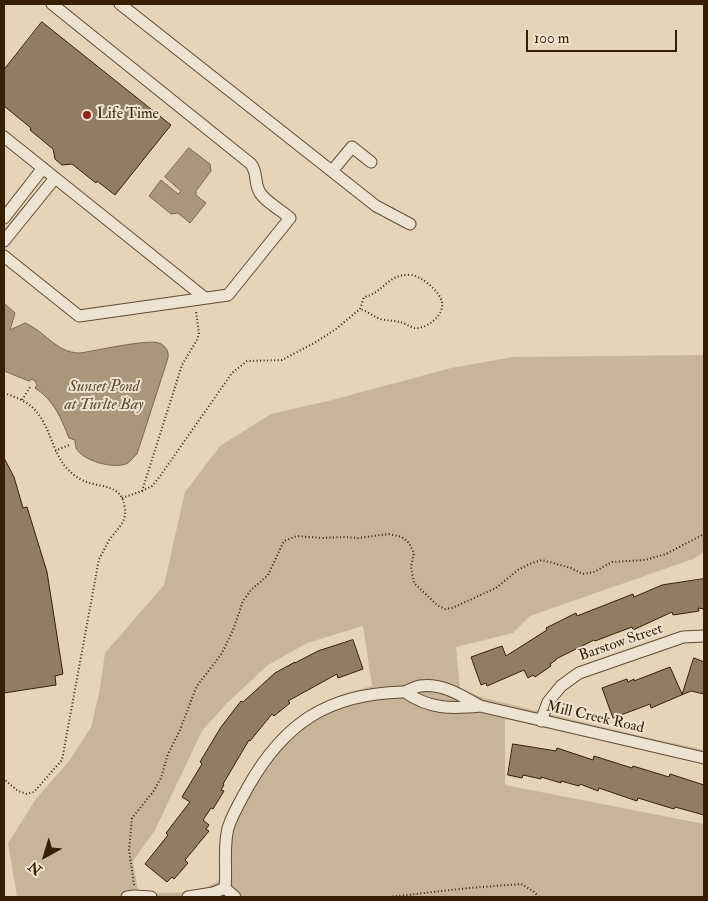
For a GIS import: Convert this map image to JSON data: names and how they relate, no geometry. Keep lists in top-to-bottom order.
{
  "streets": {
    "street": ["Barstow Street", "Mill Creek Road"]
  },
  "crossings": [
    ["Barstow Street", "Mill Creek Road"]
  ],
  "water": ["Sunset Pond at Turlte Bay"],
  "places": ["Life Time"],
  "scale_bar": "100 m",
  "north": "bottom left"
}
